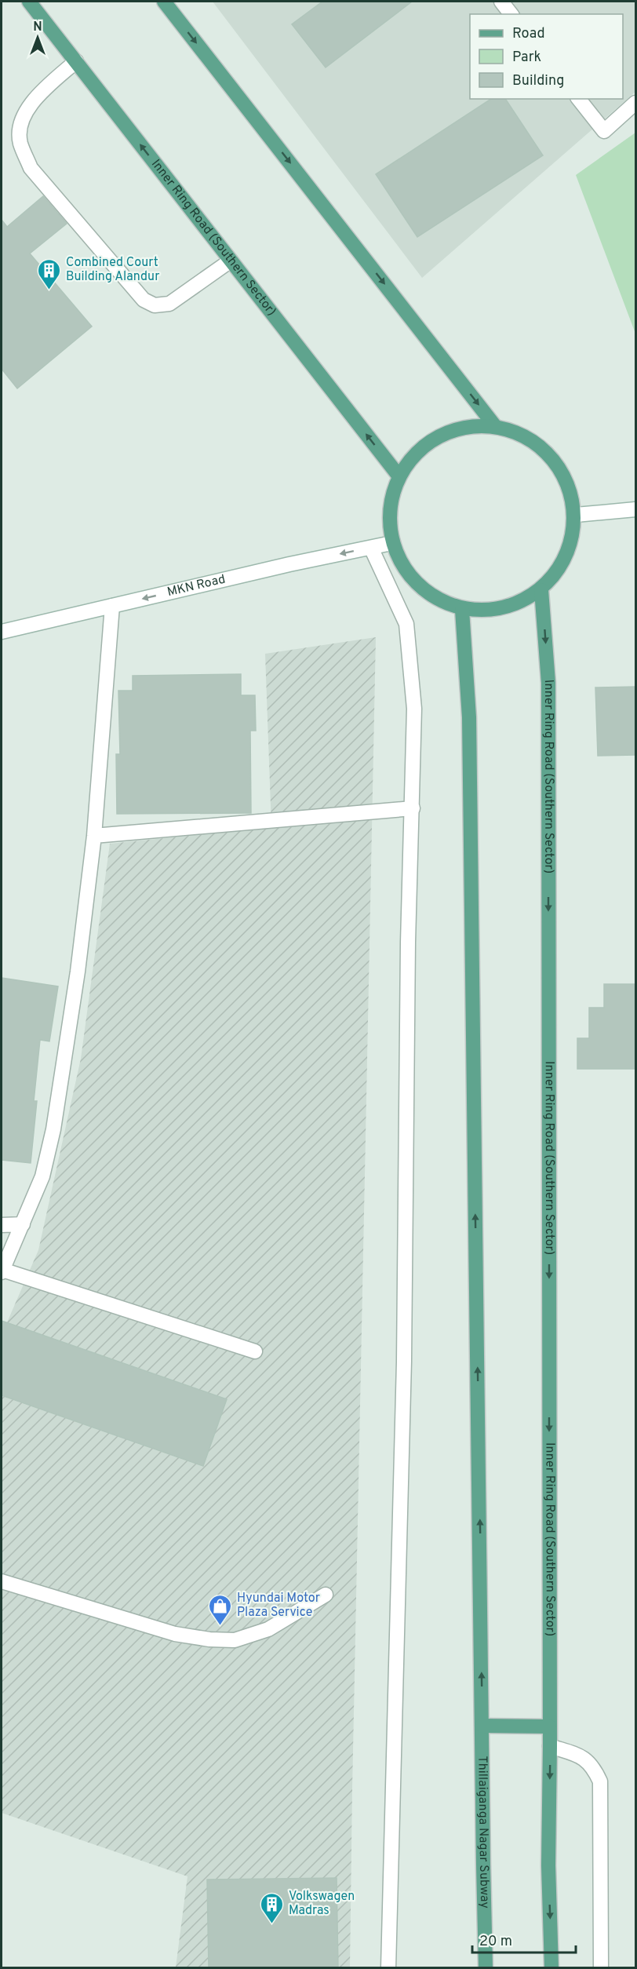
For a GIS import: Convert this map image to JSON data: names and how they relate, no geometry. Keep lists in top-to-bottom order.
{
  "streets": {
    "main road": ["Inner Ring Road (Southern Sector)", "Thillaiganga Nagar Subway"],
    "street": ["MKN Road"]
  },
  "one_way": ["MKN Road"],
  "places": {
    "building": ["Combined Court Building Alandur", "Volkswagen Madras"],
    "shop": ["Hyundai Motor Plaza Service"]
  },
  "legend": ["Road", "Park", "Building"],
  "scale_bar": "20 m",
  "north": "top"
}
